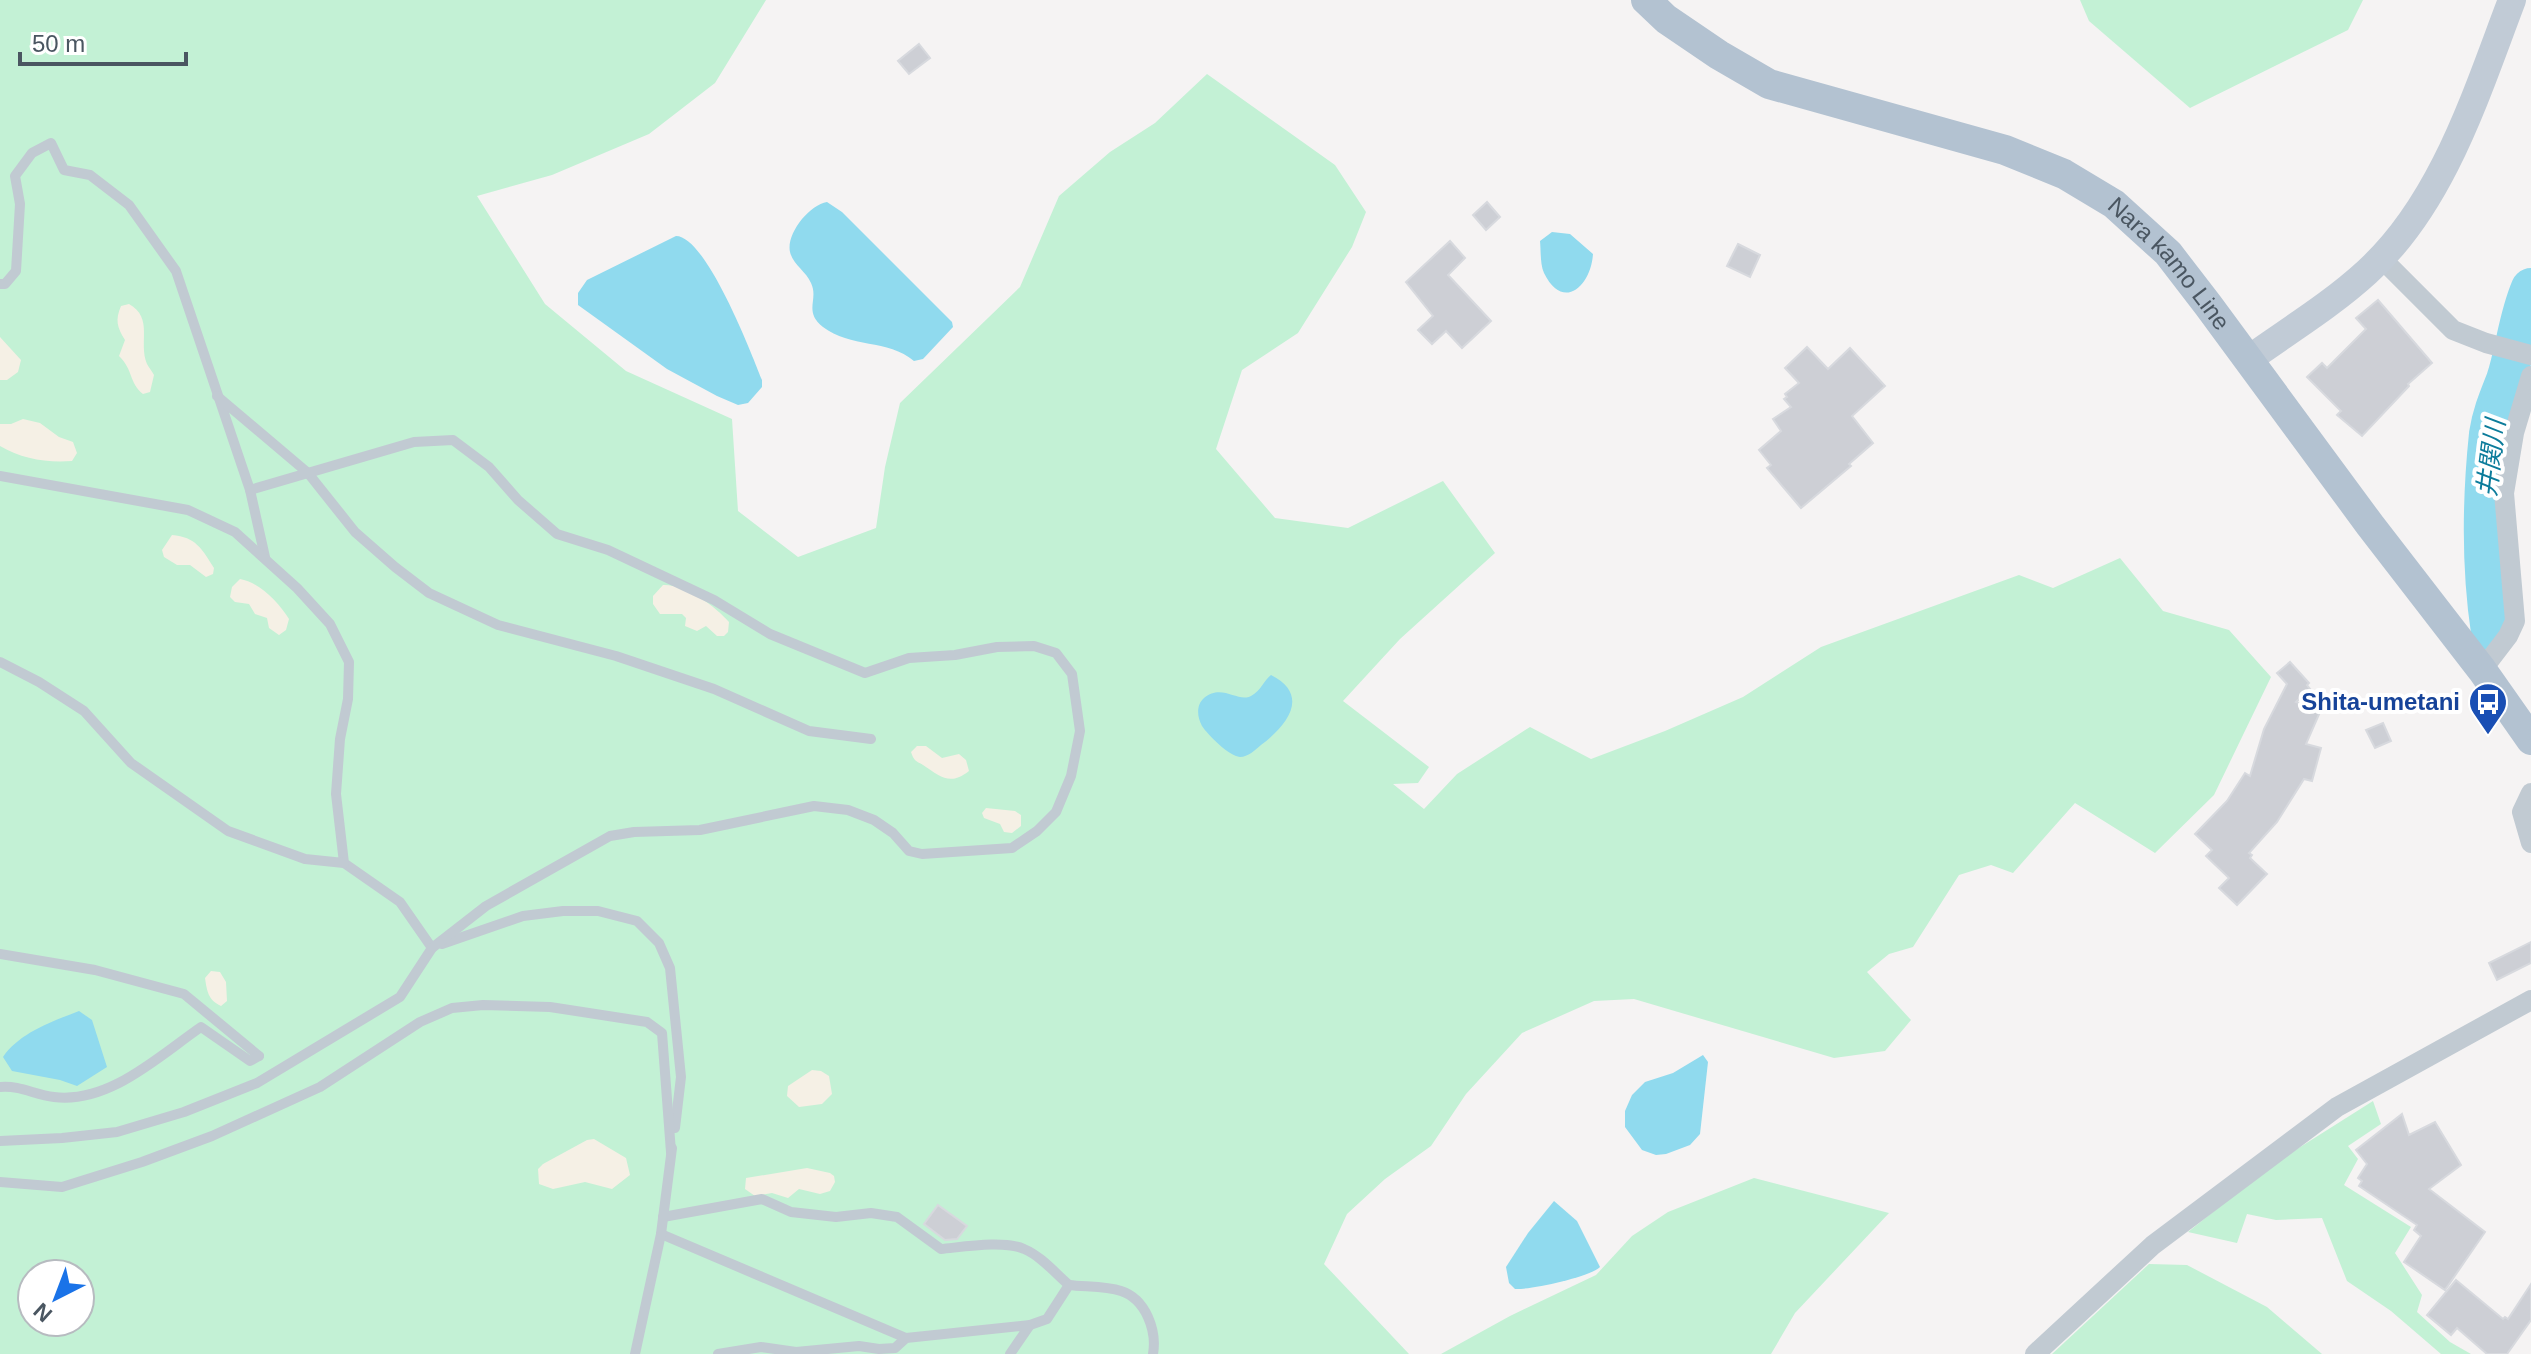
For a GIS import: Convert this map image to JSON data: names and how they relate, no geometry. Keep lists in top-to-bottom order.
{
  "streets": {
    "main road": ["Nara kamo Line"]
  },
  "water": ["井関川"],
  "places": {
    "bus stop": ["Shita-umetani"]
  },
  "scale_bar": "50 m",
  "north": "bottom left"
}
